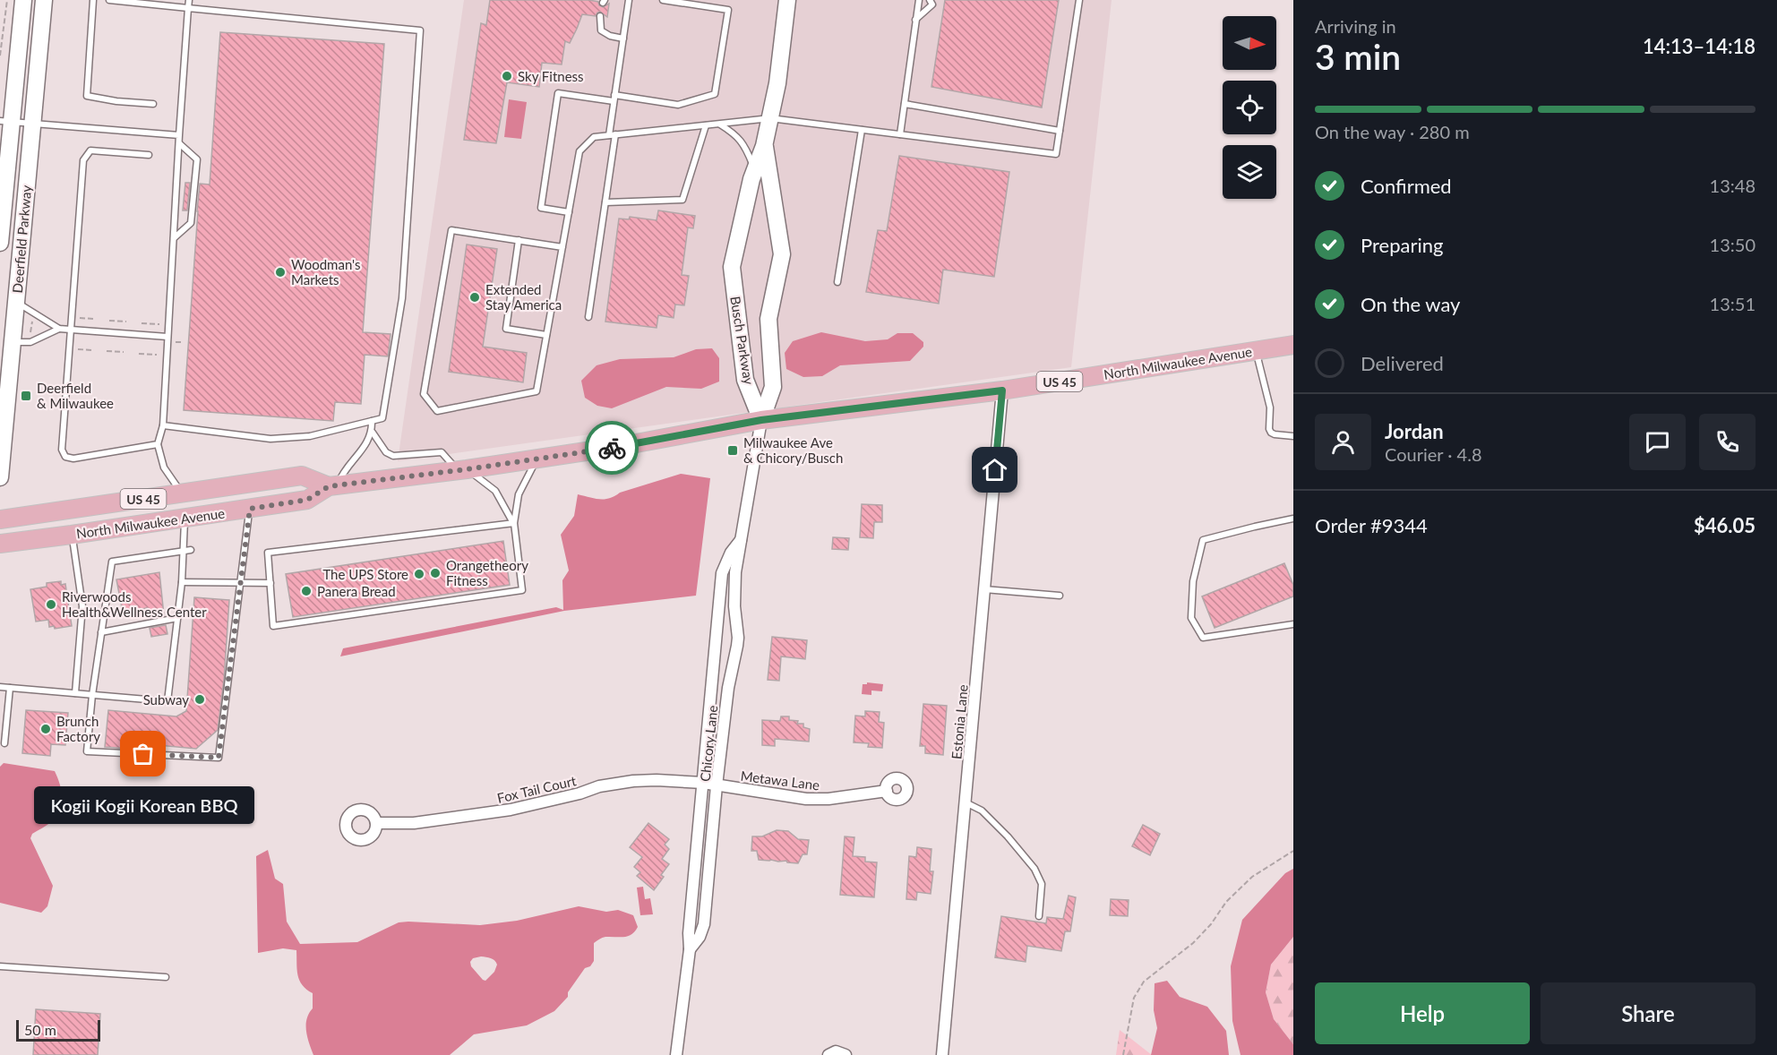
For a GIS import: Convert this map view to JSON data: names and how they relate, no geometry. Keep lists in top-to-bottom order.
{
  "streets": {
    "main road": [
      "Deerfield Parkway",
      "Busch Parkway",
      "North Milwaukee Avenue",
      "US 45"
    ],
    "street": [
      "Estonia Lane",
      "Chicory Lane",
      "Metawa Lane",
      "Fox Tail Court"
    ]
  },
  "crossings": [
    ["Busch Parkway", "North Milwaukee Avenue"],
    ["Busch Parkway", "Chicory Lane"],
    ["North Milwaukee Avenue", "Estonia Lane"],
    ["North Milwaukee Avenue", "Chicory Lane"],
    ["Chicory Lane", "Metawa Lane"],
    ["Chicory Lane", "Fox Tail Court"],
    ["Metawa Lane", "Fox Tail Court"]
  ],
  "places": {
    "other": [
      "Sky Fitness",
      "Woodman's Markets",
      "Extended Stay America",
      "Orangetheory Fitness",
      "The UPS Store",
      "Panera Bread",
      "Riverwoods Health&Wellness Center",
      "Subway",
      "Brunch Factory",
      "Kogii Kogii Korean BBQ"
    ],
    "transit": ["Deerfield & Milwaukee", "Milwaukee Ave & Chicory/Busch"]
  },
  "scale_bar": "50 m",
  "north": "right",
  "page": {
    "heading": ["3 min", "Arriving in", "14:13–14:18"],
    "panel": [
      "Jordan",
      "Courier · 4.8",
      "Order #9344",
      "$46.05"
    ],
    "bar": "On the way · 280 m",
    "list": [
      ["Confirmed", "13:48"],
      ["Preparing", "13:50"],
      ["On the way", "13:51"],
      "Delivered"
    ],
    "bubble": "Kogii Kogii Korean BBQ",
    "buttons": ["Help", "Share"],
    "scale": "50 m"
  }
}
